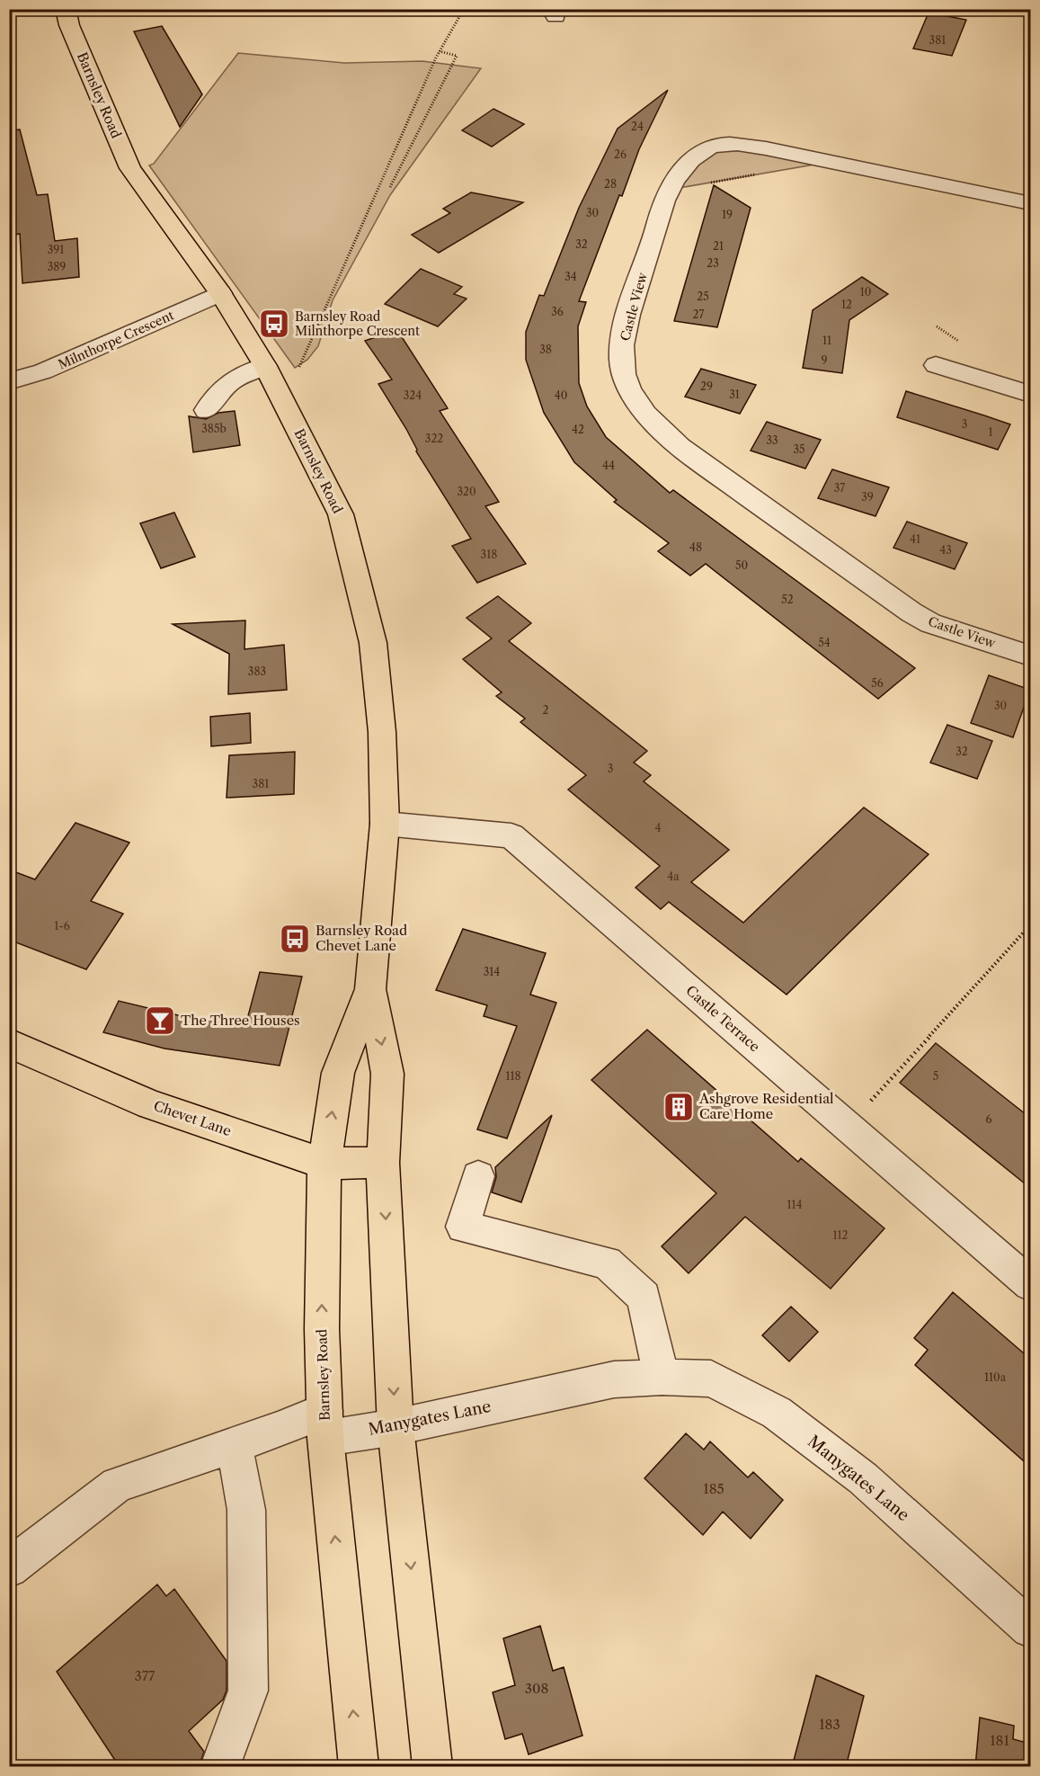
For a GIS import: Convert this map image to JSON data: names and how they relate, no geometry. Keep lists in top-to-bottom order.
{
  "streets": {
    "main road": ["Barnsley Road", "Chevet Lane"],
    "street": [
      "Castle View",
      "Milnthorpe Crescent",
      "Castle Terrace",
      "Manygates Lane"
    ]
  },
  "crossings": [
    ["Barnsley Road", "Milnthorpe Crescent"],
    ["Barnsley Road", "Castle Terrace"],
    ["Barnsley Road", "Chevet Lane"],
    ["Barnsley Road", "Manygates Lane"]
  ],
  "places": {
    "bus stop": ["Barnsley Road Milnthorpe Crescent", "Barnsley Road Chevet Lane"],
    "bar": ["The Three Houses"],
    "building": ["Ashgrove Residential Care Home"]
  },
  "house_numbers": [
    "381",
    "24",
    "26",
    "28",
    "30",
    "19",
    "32",
    "21",
    "391",
    "23",
    "389",
    "34",
    "10",
    "25",
    "12",
    "36",
    "27",
    "11",
    "38",
    "9",
    "29",
    "31",
    "324",
    "40",
    "3",
    "385b",
    "42",
    "1",
    "322",
    "33",
    "35",
    "44",
    "37",
    "320",
    "39",
    "41",
    "48",
    "43",
    "318",
    "50",
    "52",
    "54",
    "383",
    "56",
    "30",
    "2",
    "32",
    "3",
    "381",
    "4",
    "4a",
    "1-6",
    "314",
    "118",
    "5",
    "6",
    "114",
    "112",
    "110a",
    "185",
    "377",
    "308",
    "183",
    "181"
  ]
}
